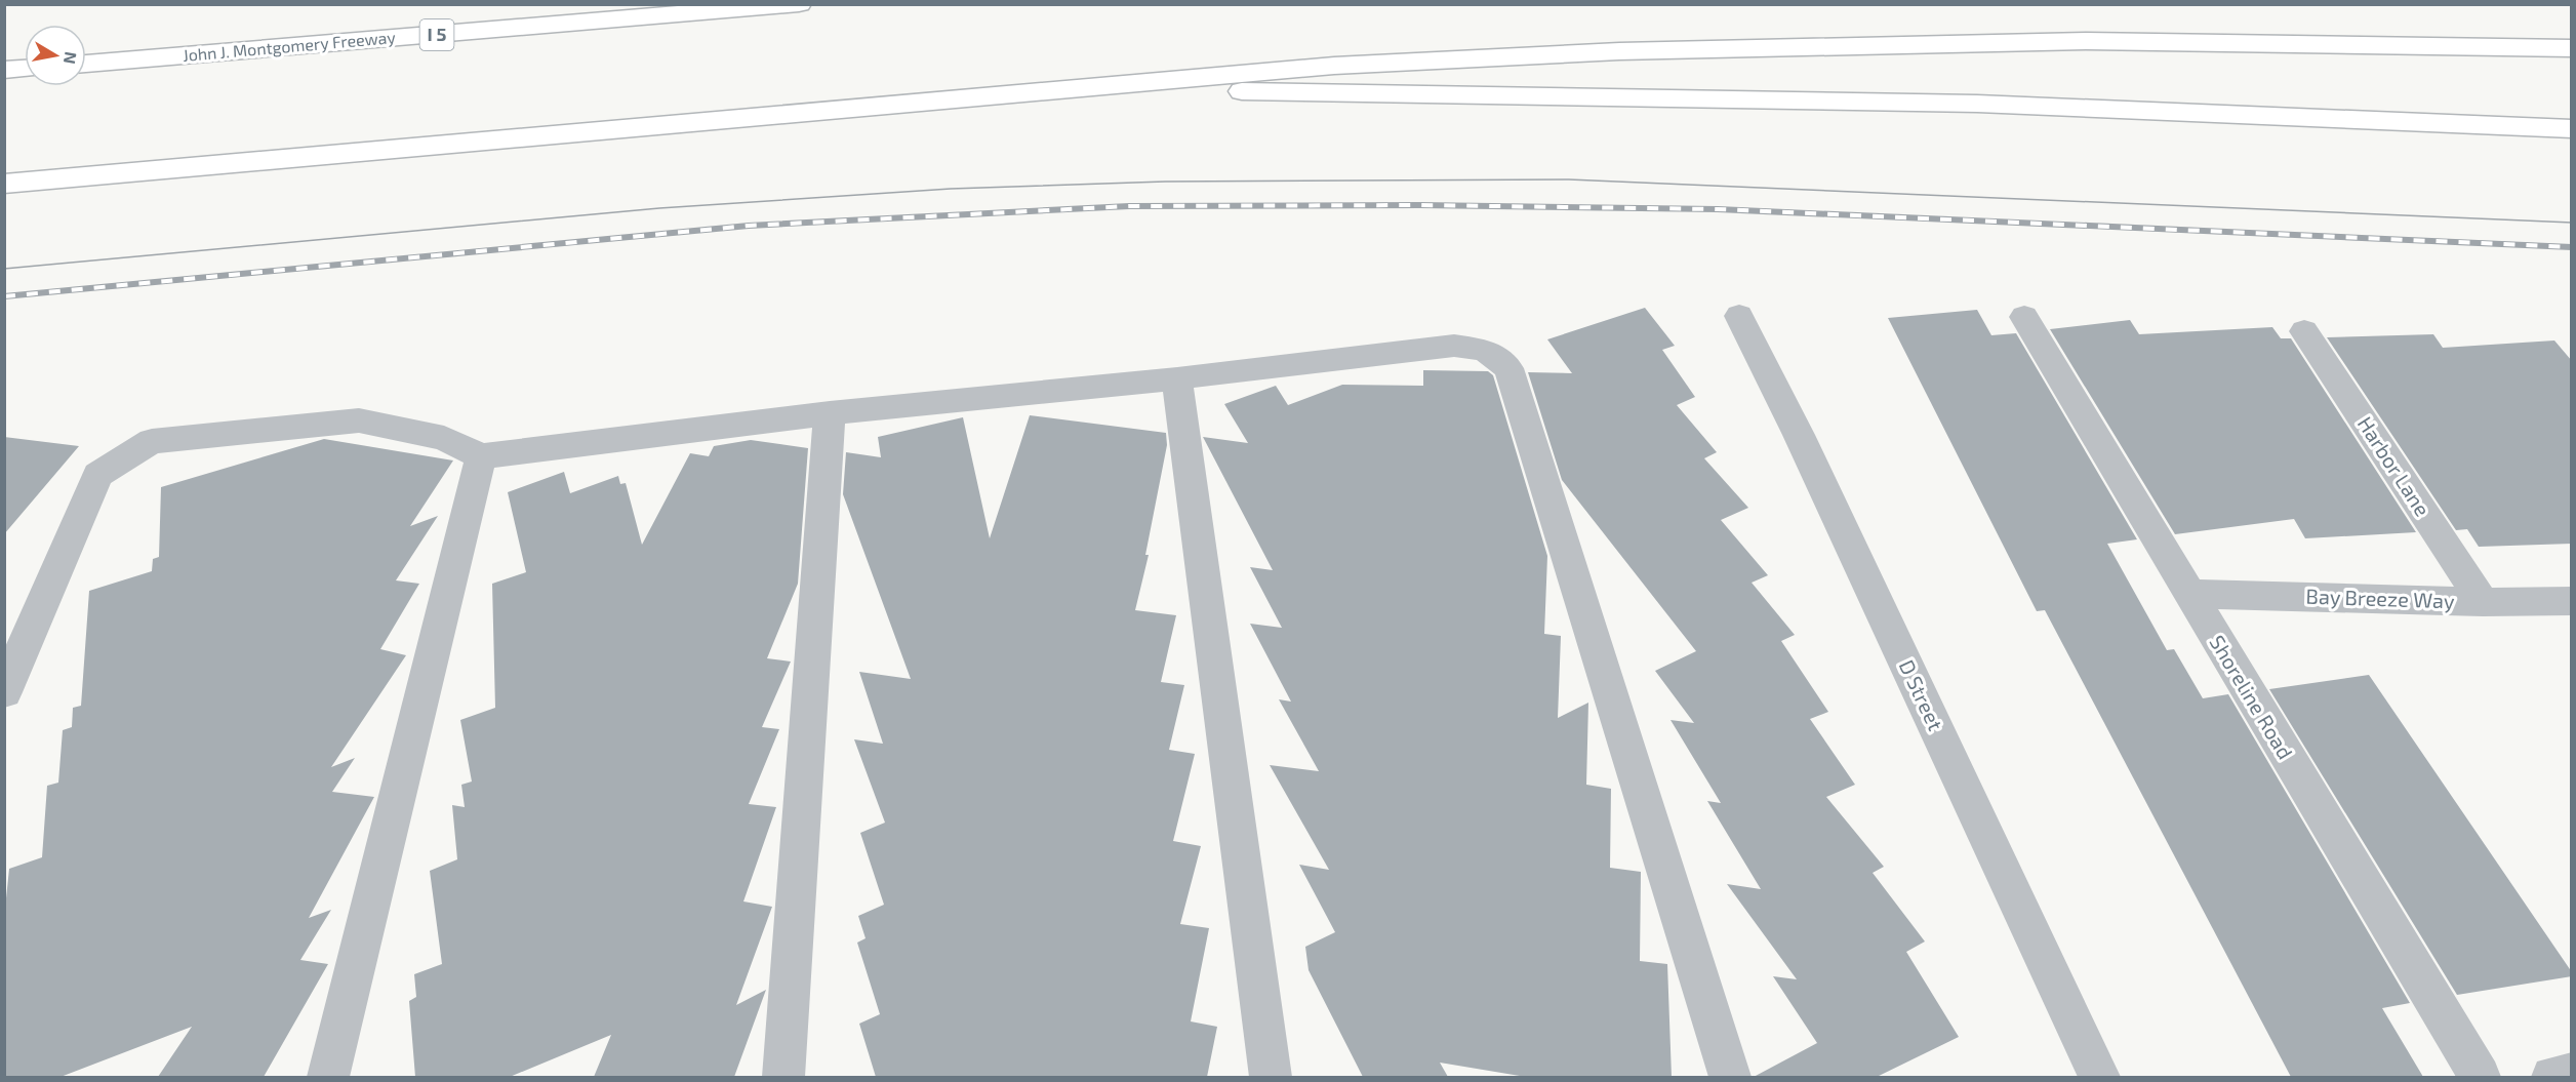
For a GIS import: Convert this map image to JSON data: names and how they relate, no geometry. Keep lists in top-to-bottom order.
{
  "streets": {
    "highway": ["I 5", "John J. Montgomery Freeway"],
    "street": [
      "Harbor Lane",
      "Bay Breeze Way",
      "D Street",
      "Shoreline Road"
    ]
  },
  "crossings": [
    ["Harbor Lane", "Bay Breeze Way"],
    ["Bay Breeze Way", "Shoreline Road"]
  ],
  "north": "right"
}
